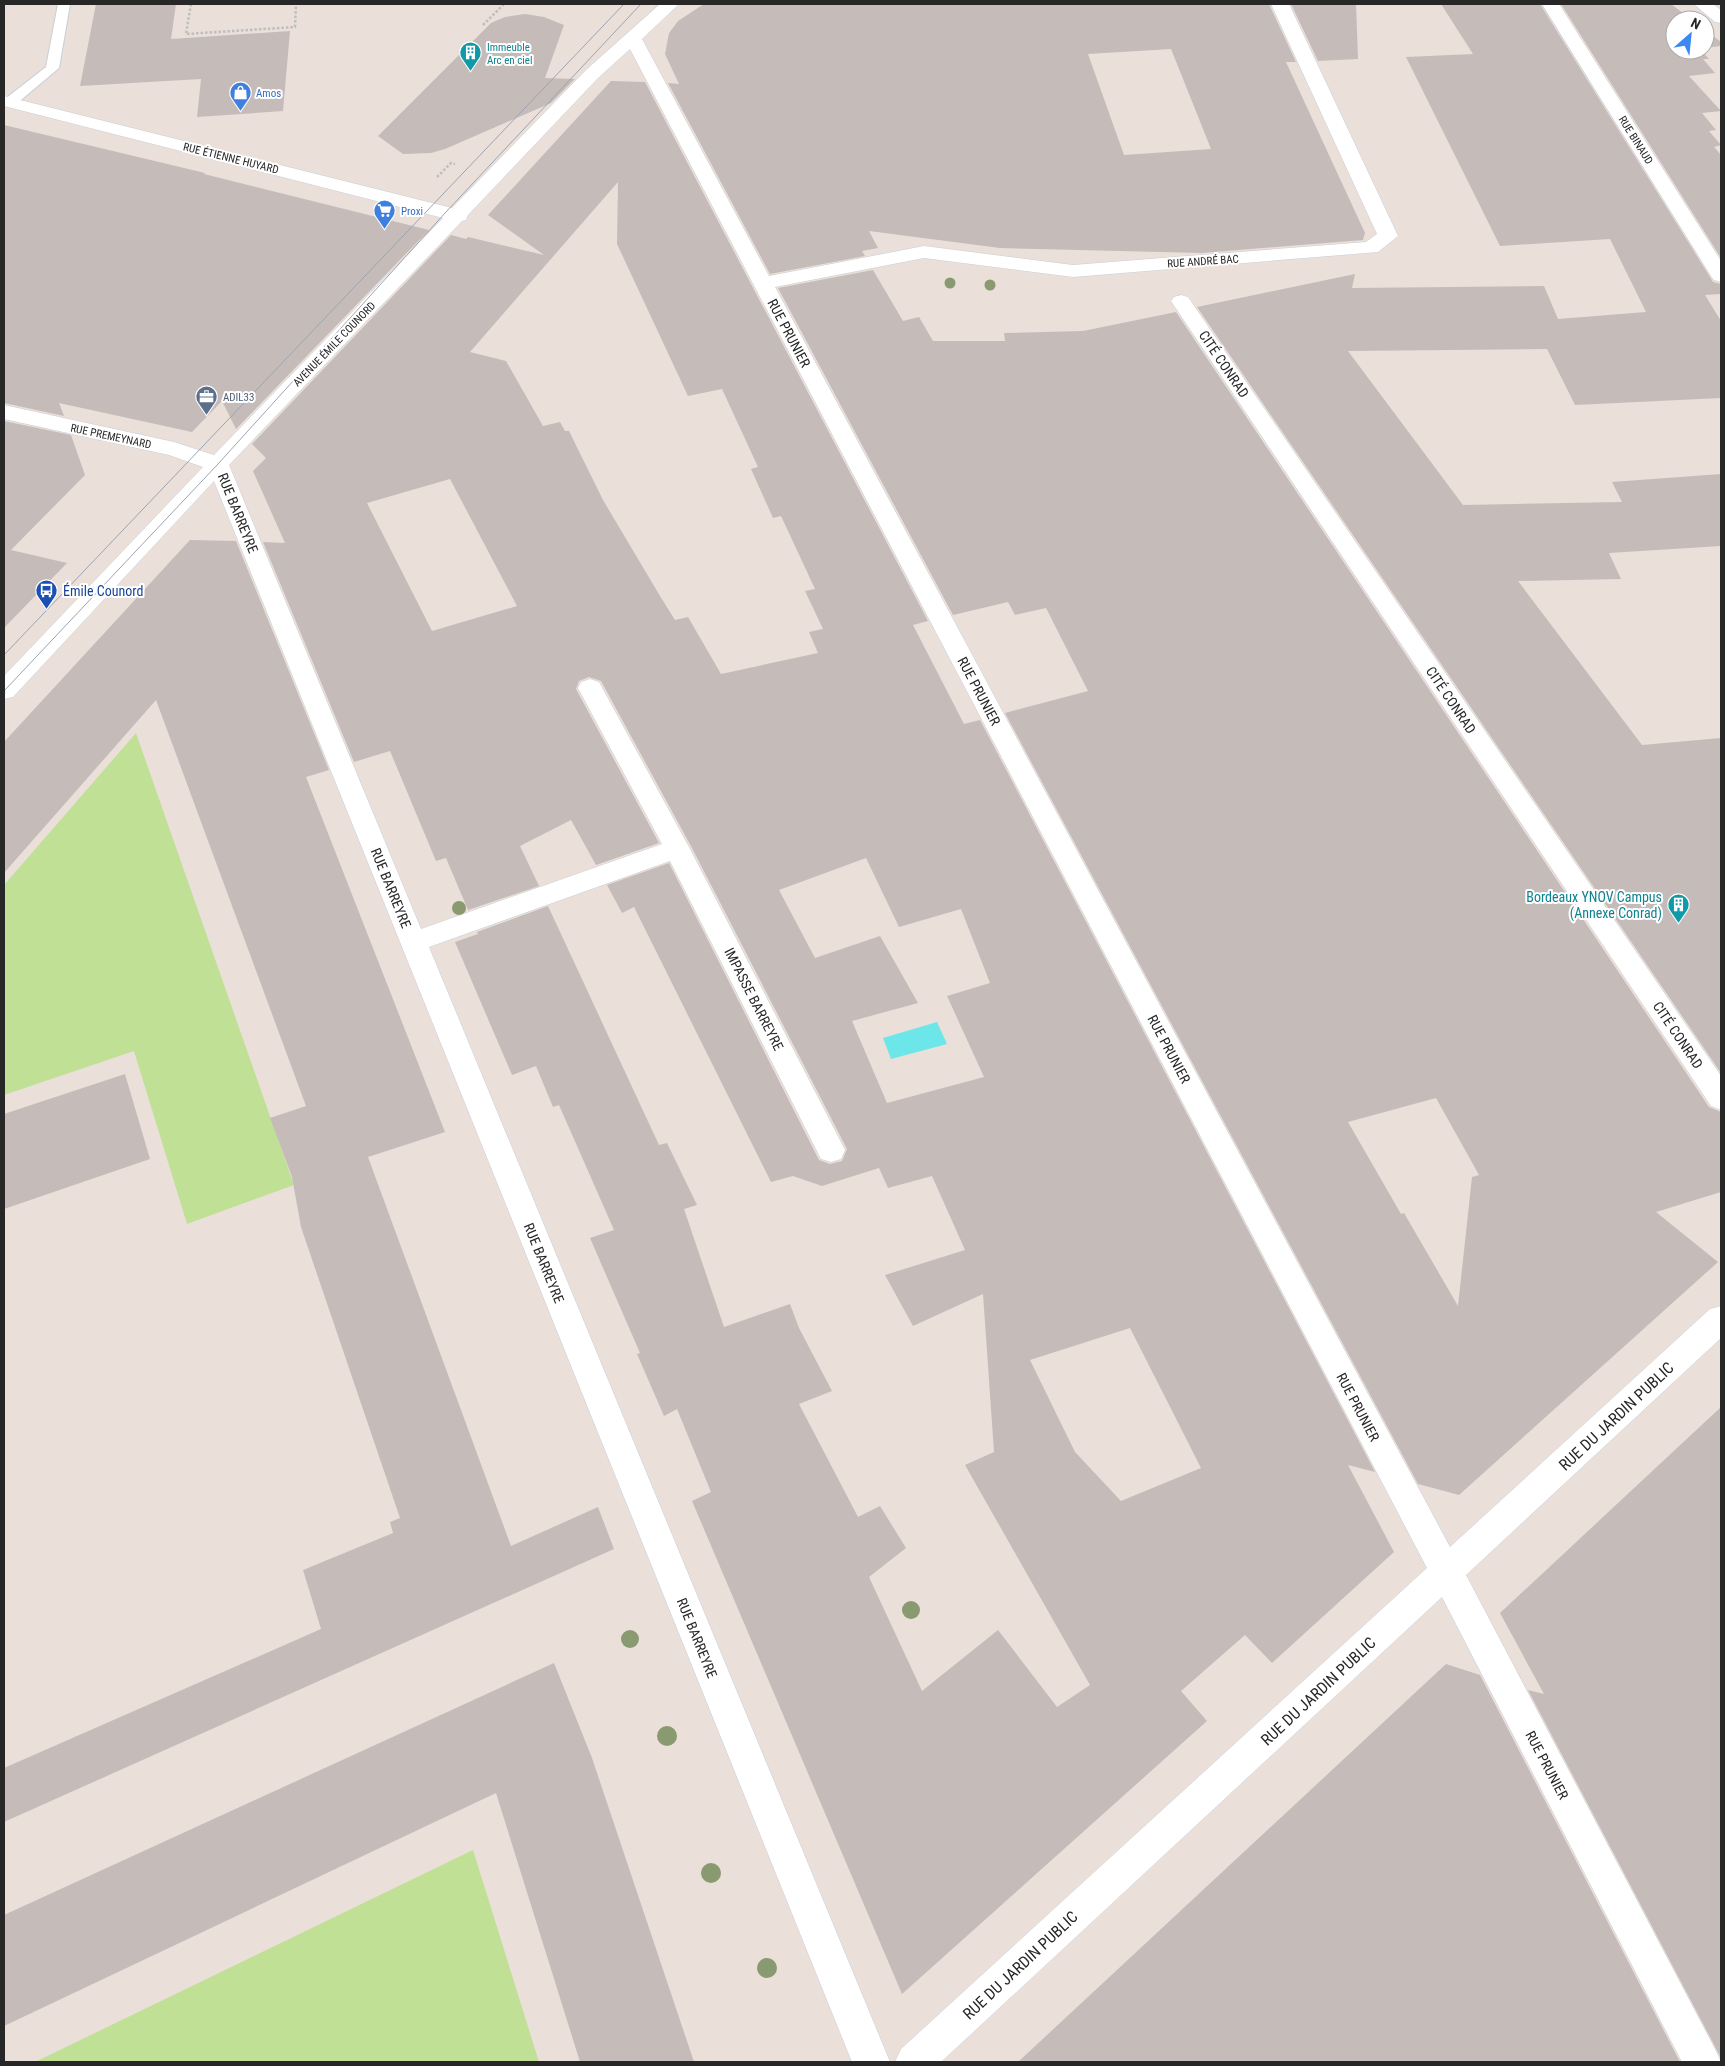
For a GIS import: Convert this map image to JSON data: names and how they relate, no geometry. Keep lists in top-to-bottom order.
{
  "streets": {
    "street": [
      "RUE BINAUD",
      "RUE ÉTIENNE HUYARD",
      "RUE ANDRÉ BAC",
      "RUE PRUNIER",
      "AVENUE ÉMILE COUNORD",
      "CITÉ CONRAD",
      "RUE PREMEYNARD",
      "RUE BARREYRE",
      "IMPASSE BARREYRE",
      "RUE DU JARDIN PUBLIC"
    ]
  },
  "crossings": [
    ["RUE ÉTIENNE HUYARD", "AVENUE ÉMILE COUNORD"],
    ["RUE ANDRÉ BAC", "RUE PRUNIER"],
    ["RUE PRUNIER", "AVENUE ÉMILE COUNORD"],
    ["RUE PRUNIER", "RUE DU JARDIN PUBLIC"],
    ["AVENUE ÉMILE COUNORD", "RUE PREMEYNARD"],
    ["AVENUE ÉMILE COUNORD", "RUE BARREYRE"],
    ["RUE PREMEYNARD", "RUE BARREYRE"]
  ],
  "places": {
    "building": ["Immeuble Arc en ciel", "Bordeaux YNOV Campus (Annexe Conrad)"],
    "shop": ["Amos"],
    "supermarket": ["Proxi"],
    "office": ["ADIL33"],
    "bus stop": ["Émile Counord"]
  },
  "north": "top right"
}
